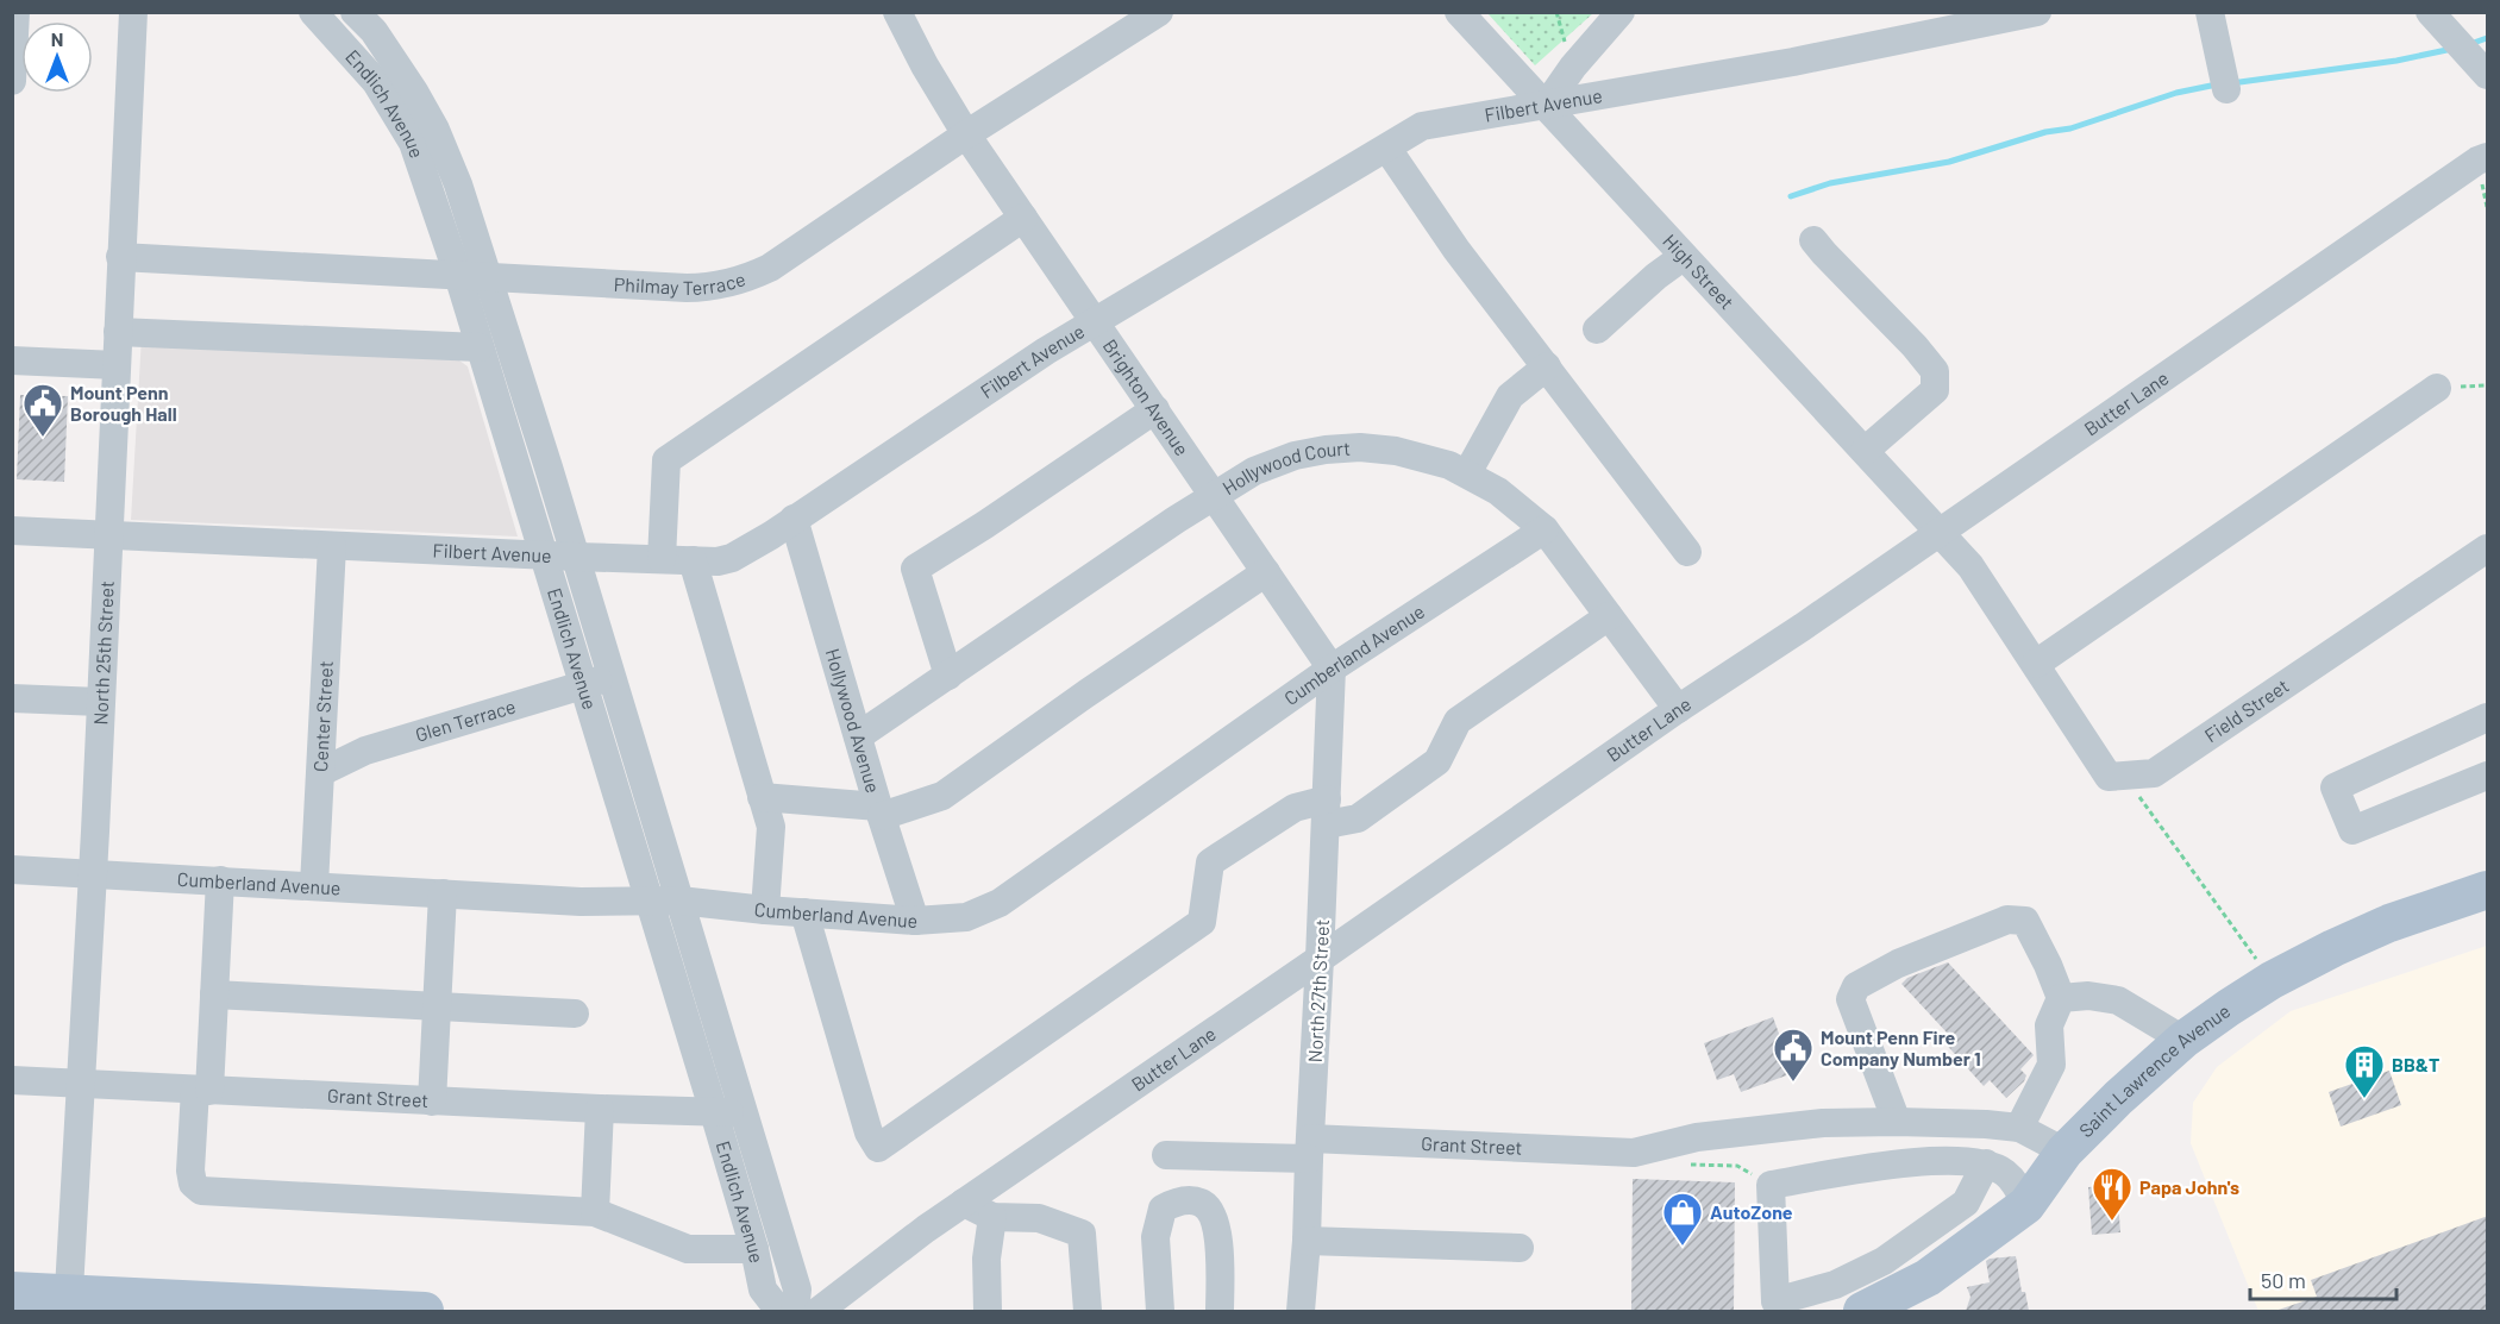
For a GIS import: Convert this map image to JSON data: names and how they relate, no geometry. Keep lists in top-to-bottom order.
{
  "streets": {
    "main road": ["Saint Lawrence Avenue"],
    "street": [
      "Endlich Avenue",
      "Filbert Avenue",
      "High Street",
      "Philmay Terrace",
      "Brighton Avenue",
      "Butter Lane",
      "Hollywood Court",
      "North 25th Street",
      "Cumberland Avenue",
      "Field Street",
      "Center Street",
      "Glen Terrace",
      "Hollywood Avenue",
      "North 27th Street",
      "Grant Street"
    ]
  },
  "crossings": [
    ["Endlich Avenue", "Filbert Avenue"],
    ["Endlich Avenue", "Philmay Terrace"],
    ["Endlich Avenue", "Cumberland Avenue"],
    ["Endlich Avenue", "Glen Terrace"],
    ["Endlich Avenue", "Grant Street"],
    ["Filbert Avenue", "High Street"],
    ["Filbert Avenue", "Brighton Avenue"],
    ["Filbert Avenue", "North 25th Street"],
    ["Filbert Avenue", "Center Street"],
    ["Filbert Avenue", "Hollywood Avenue"],
    ["High Street", "Butter Lane"],
    ["Philmay Terrace", "Brighton Avenue"],
    ["Philmay Terrace", "North 25th Street"],
    ["Brighton Avenue", "Hollywood Court"],
    ["Brighton Avenue", "Cumberland Avenue"],
    ["Brighton Avenue", "North 27th Street"],
    ["Butter Lane", "Hollywood Court"],
    ["Butter Lane", "North 27th Street"],
    ["Hollywood Court", "Cumberland Avenue"],
    ["Hollywood Court", "Hollywood Avenue"],
    ["North 25th Street", "Cumberland Avenue"],
    ["North 25th Street", "Grant Street"],
    ["Cumberland Avenue", "Center Street"],
    ["Cumberland Avenue", "Hollywood Avenue"],
    ["Cumberland Avenue", "North 27th Street"],
    ["Center Street", "Glen Terrace"],
    ["North 27th Street", "Grant Street"]
  ],
  "places": {
    "public building": ["Mount Penn Borough Hall", "Mount Penn Fire Company Number 1"],
    "building": ["BB&T"],
    "restaurant": ["Papa John's"],
    "shop": ["AutoZone"]
  },
  "scale_bar": "50 m",
  "north": "top"
}
